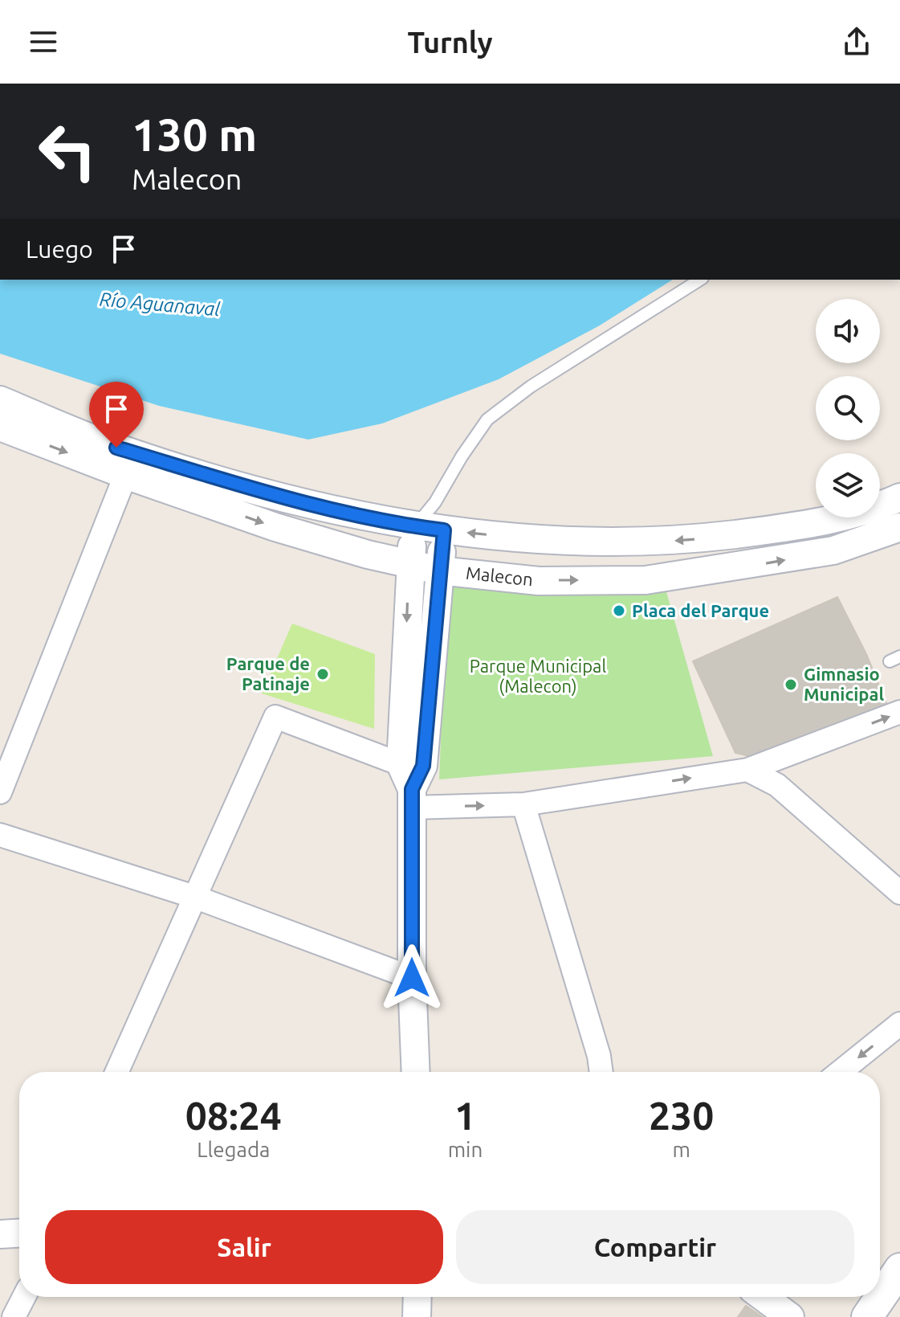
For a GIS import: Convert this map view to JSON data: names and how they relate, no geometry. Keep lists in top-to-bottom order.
{
  "streets": {
    "street": ["Malecon"]
  },
  "water": ["Río Aguanaval"],
  "parks": ["Parque Municipal (Malecon)"],
  "places": ["Placa del Parque", "Parque de Patinaje", "Gimnasio Municipal"],
  "page": {
    "header": "Turnly",
    "turn": ["130 m", "Malecon"],
    "then": "Luego",
    "eta": [
      "08:24",
      "Llegada",
      "1",
      "min",
      "230",
      "m"
    ],
    "buttons": ["Salir", "Compartir"]
  }
}
